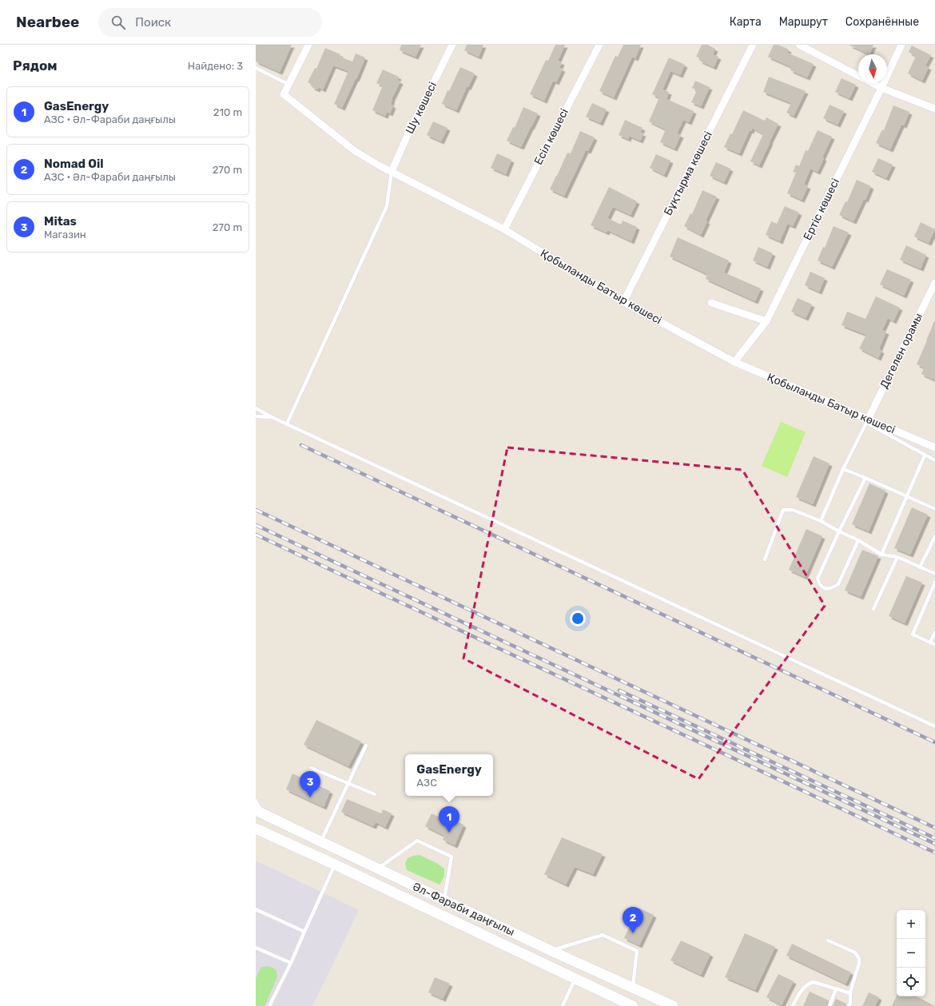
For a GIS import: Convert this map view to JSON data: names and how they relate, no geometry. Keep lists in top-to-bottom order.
{
  "streets": {
    "main road": ["Әл-Фараби даңғылы"],
    "street": [
      "Шу көшесі",
      "Есіл көшесі",
      "Бұқтырма көшесі",
      "Ертіс көшесі",
      "Қобыланды Батыр көшесі",
      "Дегелен орамы"
    ]
  },
  "crossings": [
    ["Шу көшесі", "Қобыланды Батыр көшесі"],
    ["Есіл көшесі", "Қобыланды Батыр көшесі"],
    ["Бұқтырма көшесі", "Қобыланды Батыр көшесі"],
    ["Ертіс көшесі", "Қобыланды Батыр көшесі"],
    ["Қобыланды Батыр көшесі", "Дегелен орамы"]
  ],
  "north": "bottom",
  "page": {
    "header": "Nearbee",
    "search": "Поиск",
    "nav": ["Карта", "Маршрут", "Сохранённые"],
    "heading": ["Рядом", "Найдено: 3"],
    "list": [
      {
        "mark": "1",
        "name": "GasEnergy",
        "note": "АЗС · Әл-Фараби даңғылы",
        "value": "210 m"
      },
      {
        "mark": "2",
        "name": "Nomad Oil",
        "note": "АЗС · Әл-Фараби даңғылы",
        "value": "270 m"
      },
      {
        "mark": "3",
        "name": "Mitas",
        "note": "Магазин",
        "value": "270 m"
      }
    ],
    "popup": ["GasEnergy", "АЗС"],
    "pins": ["3", "1", "2"],
    "map_buttons": ["+", "−"]
  }
}
